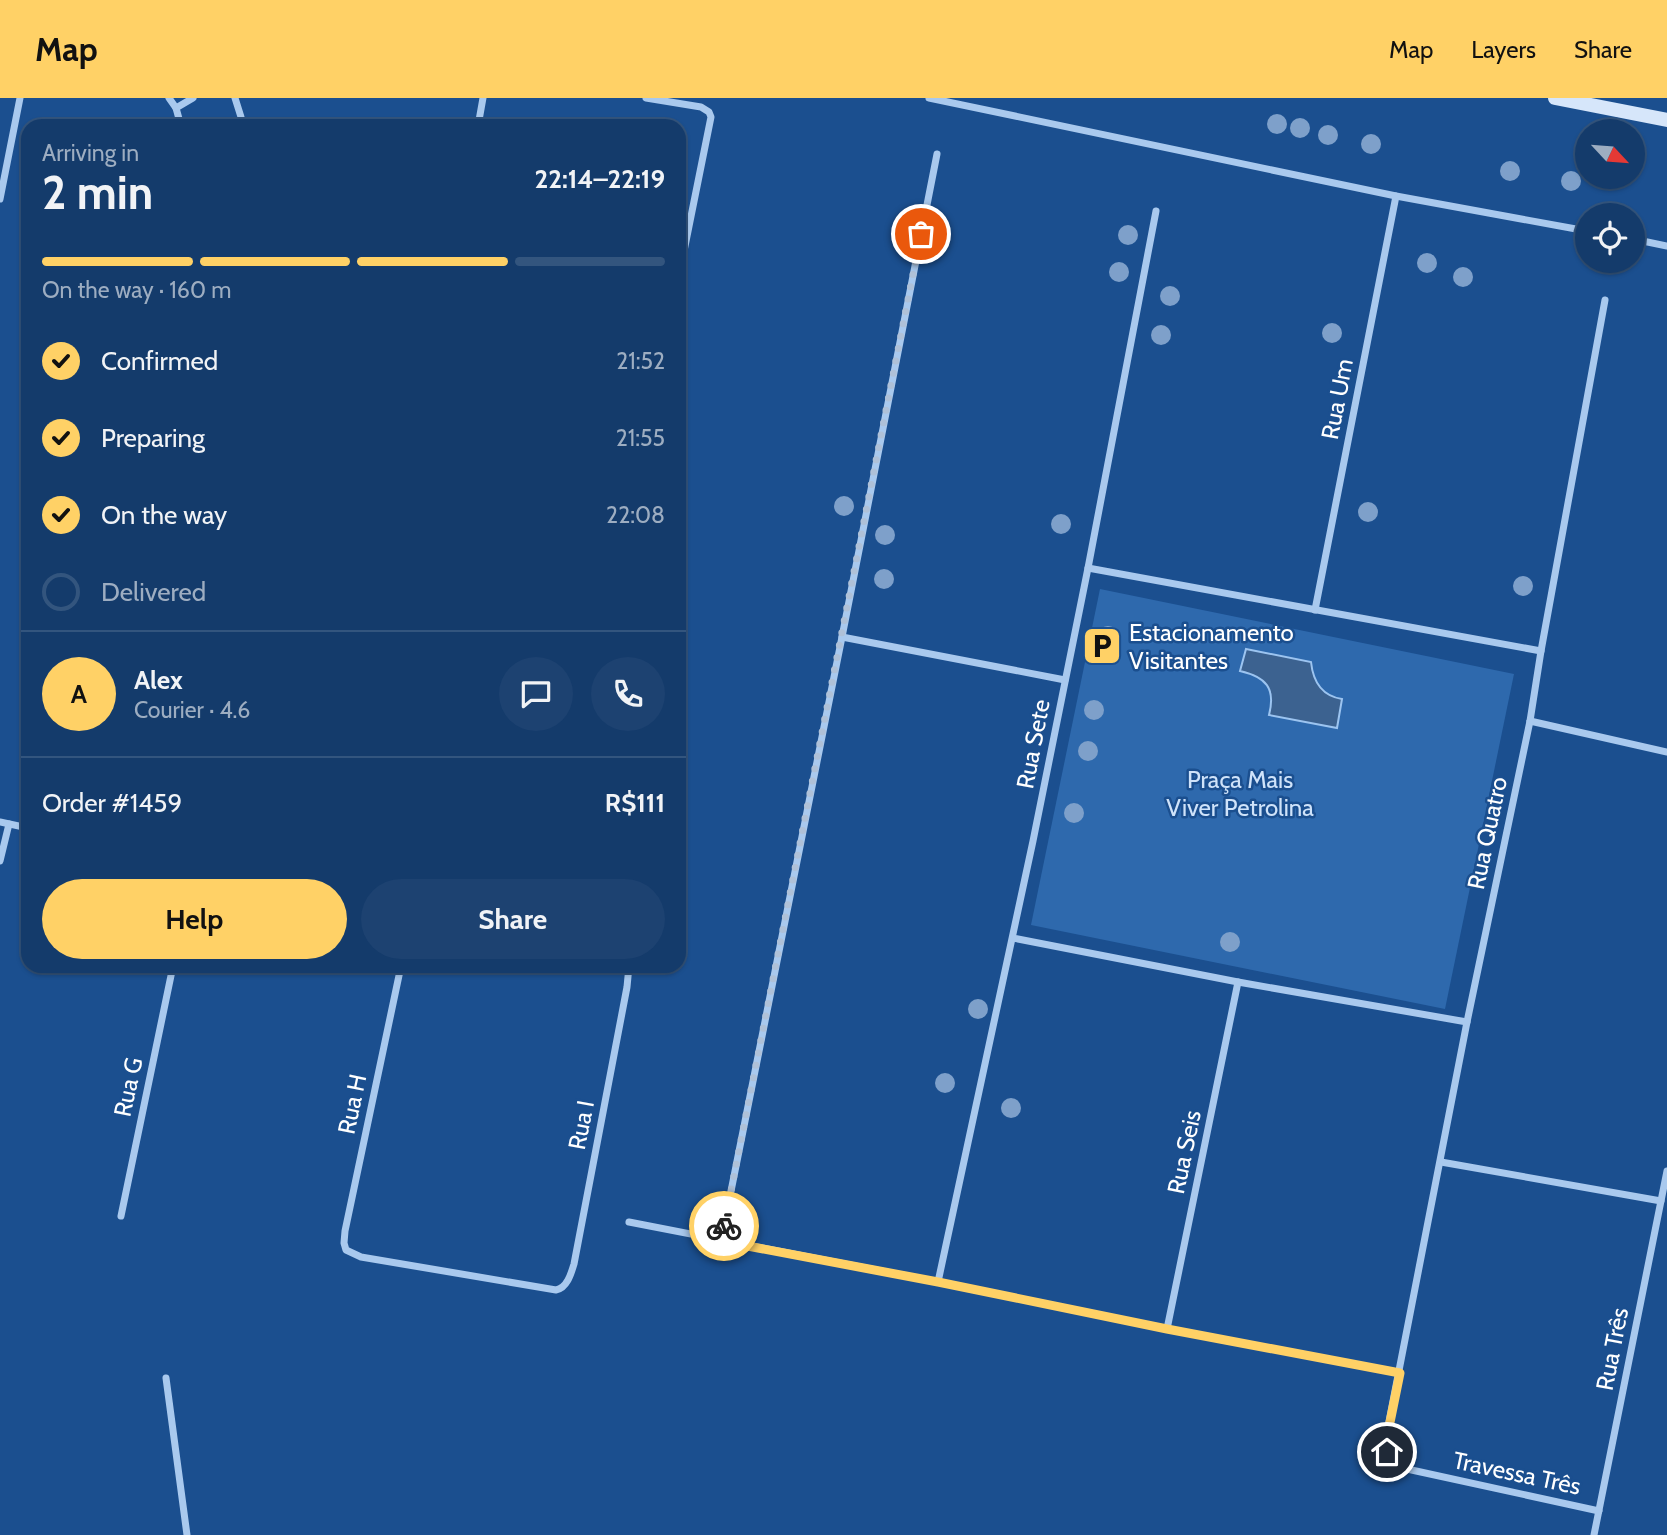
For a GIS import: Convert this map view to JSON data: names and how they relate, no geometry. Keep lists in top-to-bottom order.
{
  "streets": {
    "street": [
      "Rua Um",
      "Rua Sete",
      "Rua Quatro",
      "Rua G",
      "Rua H",
      "Rua I",
      "Rua Seis",
      "Rua Três",
      "Travessa Três"
    ]
  },
  "crossings": [
    ["Rua Quatro", "Travessa Três"],
    ["Rua H", "Rua I"],
    ["Rua Três", "Travessa Três"]
  ],
  "parks": ["Praça Mais Viver Petrolina"],
  "places": {
    "parking": ["Estacionamento Visitantes"]
  },
  "north": "bottom right",
  "page": {
    "header": "Map",
    "nav": ["Map", "Layers", "Share"],
    "heading": ["2 min", "Arriving in", "22:14–22:19"],
    "panel": [
      "Alex",
      "Courier · 4.6",
      "Order #1459",
      "R$111"
    ],
    "bar": "On the way · 160 m",
    "list": [
      ["Confirmed", "21:52"],
      ["Preparing", "21:55"],
      ["On the way", "22:08"],
      "Delivered"
    ],
    "round": "A",
    "buttons": ["Help", "Share"]
  }
}
